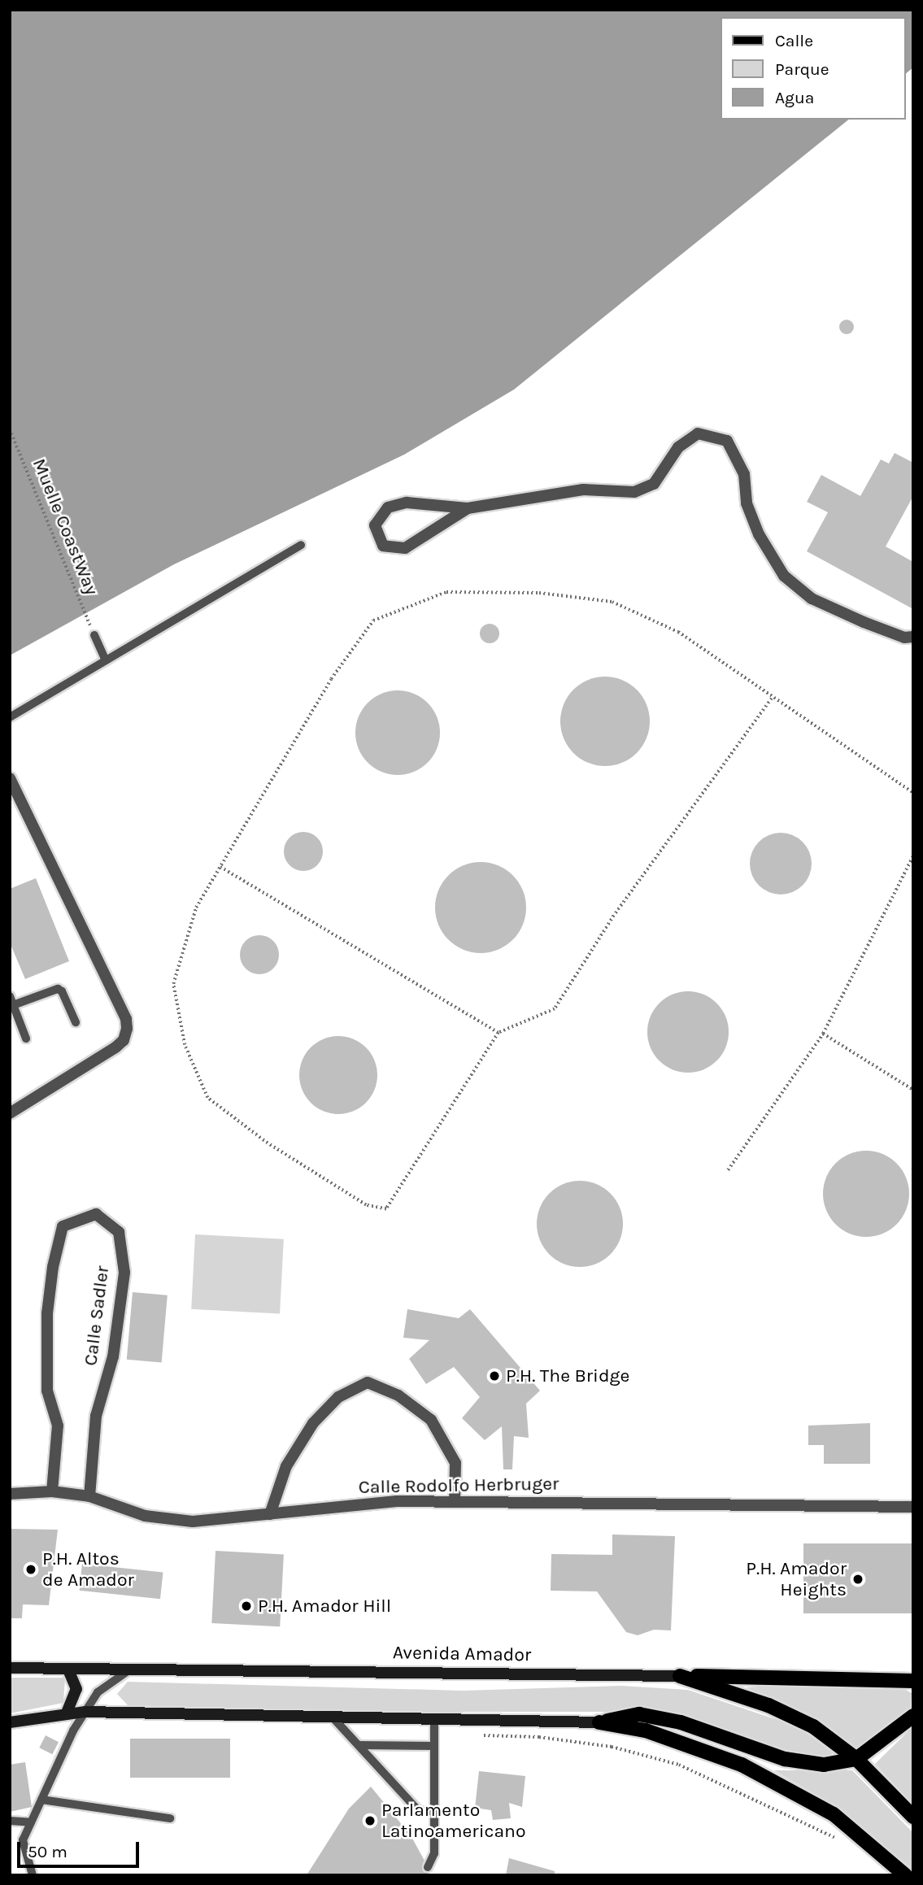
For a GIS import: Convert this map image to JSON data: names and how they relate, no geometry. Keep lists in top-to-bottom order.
{
  "streets": {
    "main road": ["Avenida Amador"],
    "street": ["Calle Sadler", "Calle Rodolfo Herbruger"],
    "path": ["Muelle CoastWay"]
  },
  "crossings": [
    ["Calle Sadler", "Calle Rodolfo Herbruger"]
  ],
  "places": [
    "P.H. The Bridge",
    "P.H. Altos de Amador",
    "P.H. Amador Heights",
    "P.H. Amador Hill",
    "Parlamento Latinoamericano"
  ],
  "legend": ["Calle", "Parque", "Agua"],
  "scale_bar": "50 m"
}
